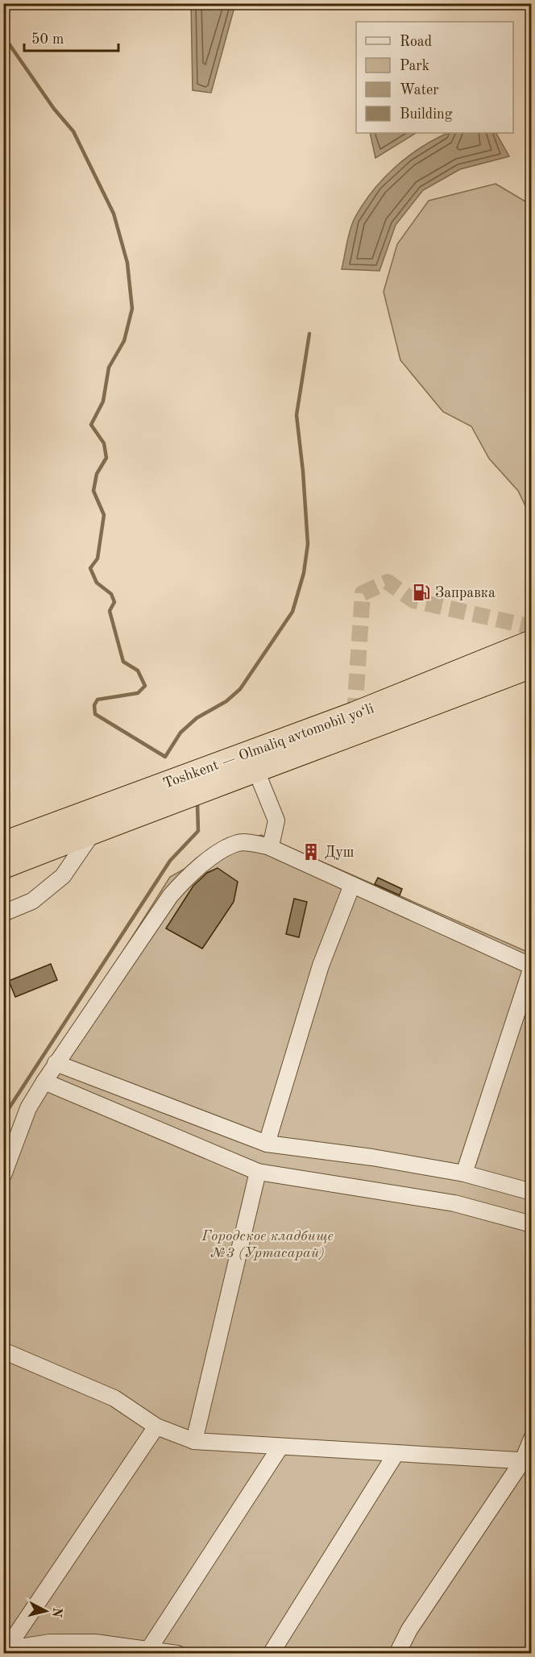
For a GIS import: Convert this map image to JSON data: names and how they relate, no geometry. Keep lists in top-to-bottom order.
{
  "streets": {
    "highway": ["Toshkent — Olmaliq avtomobil yo‘li"]
  },
  "parks": ["Городское кладбище №3 (Уртасарай)"],
  "places": {
    "fuel station": ["Заправка"],
    "building": ["Душ"]
  },
  "legend": [
    "Road",
    "Park",
    "Water",
    "Building"
  ],
  "scale_bar": "50 m",
  "north": "right"
}
